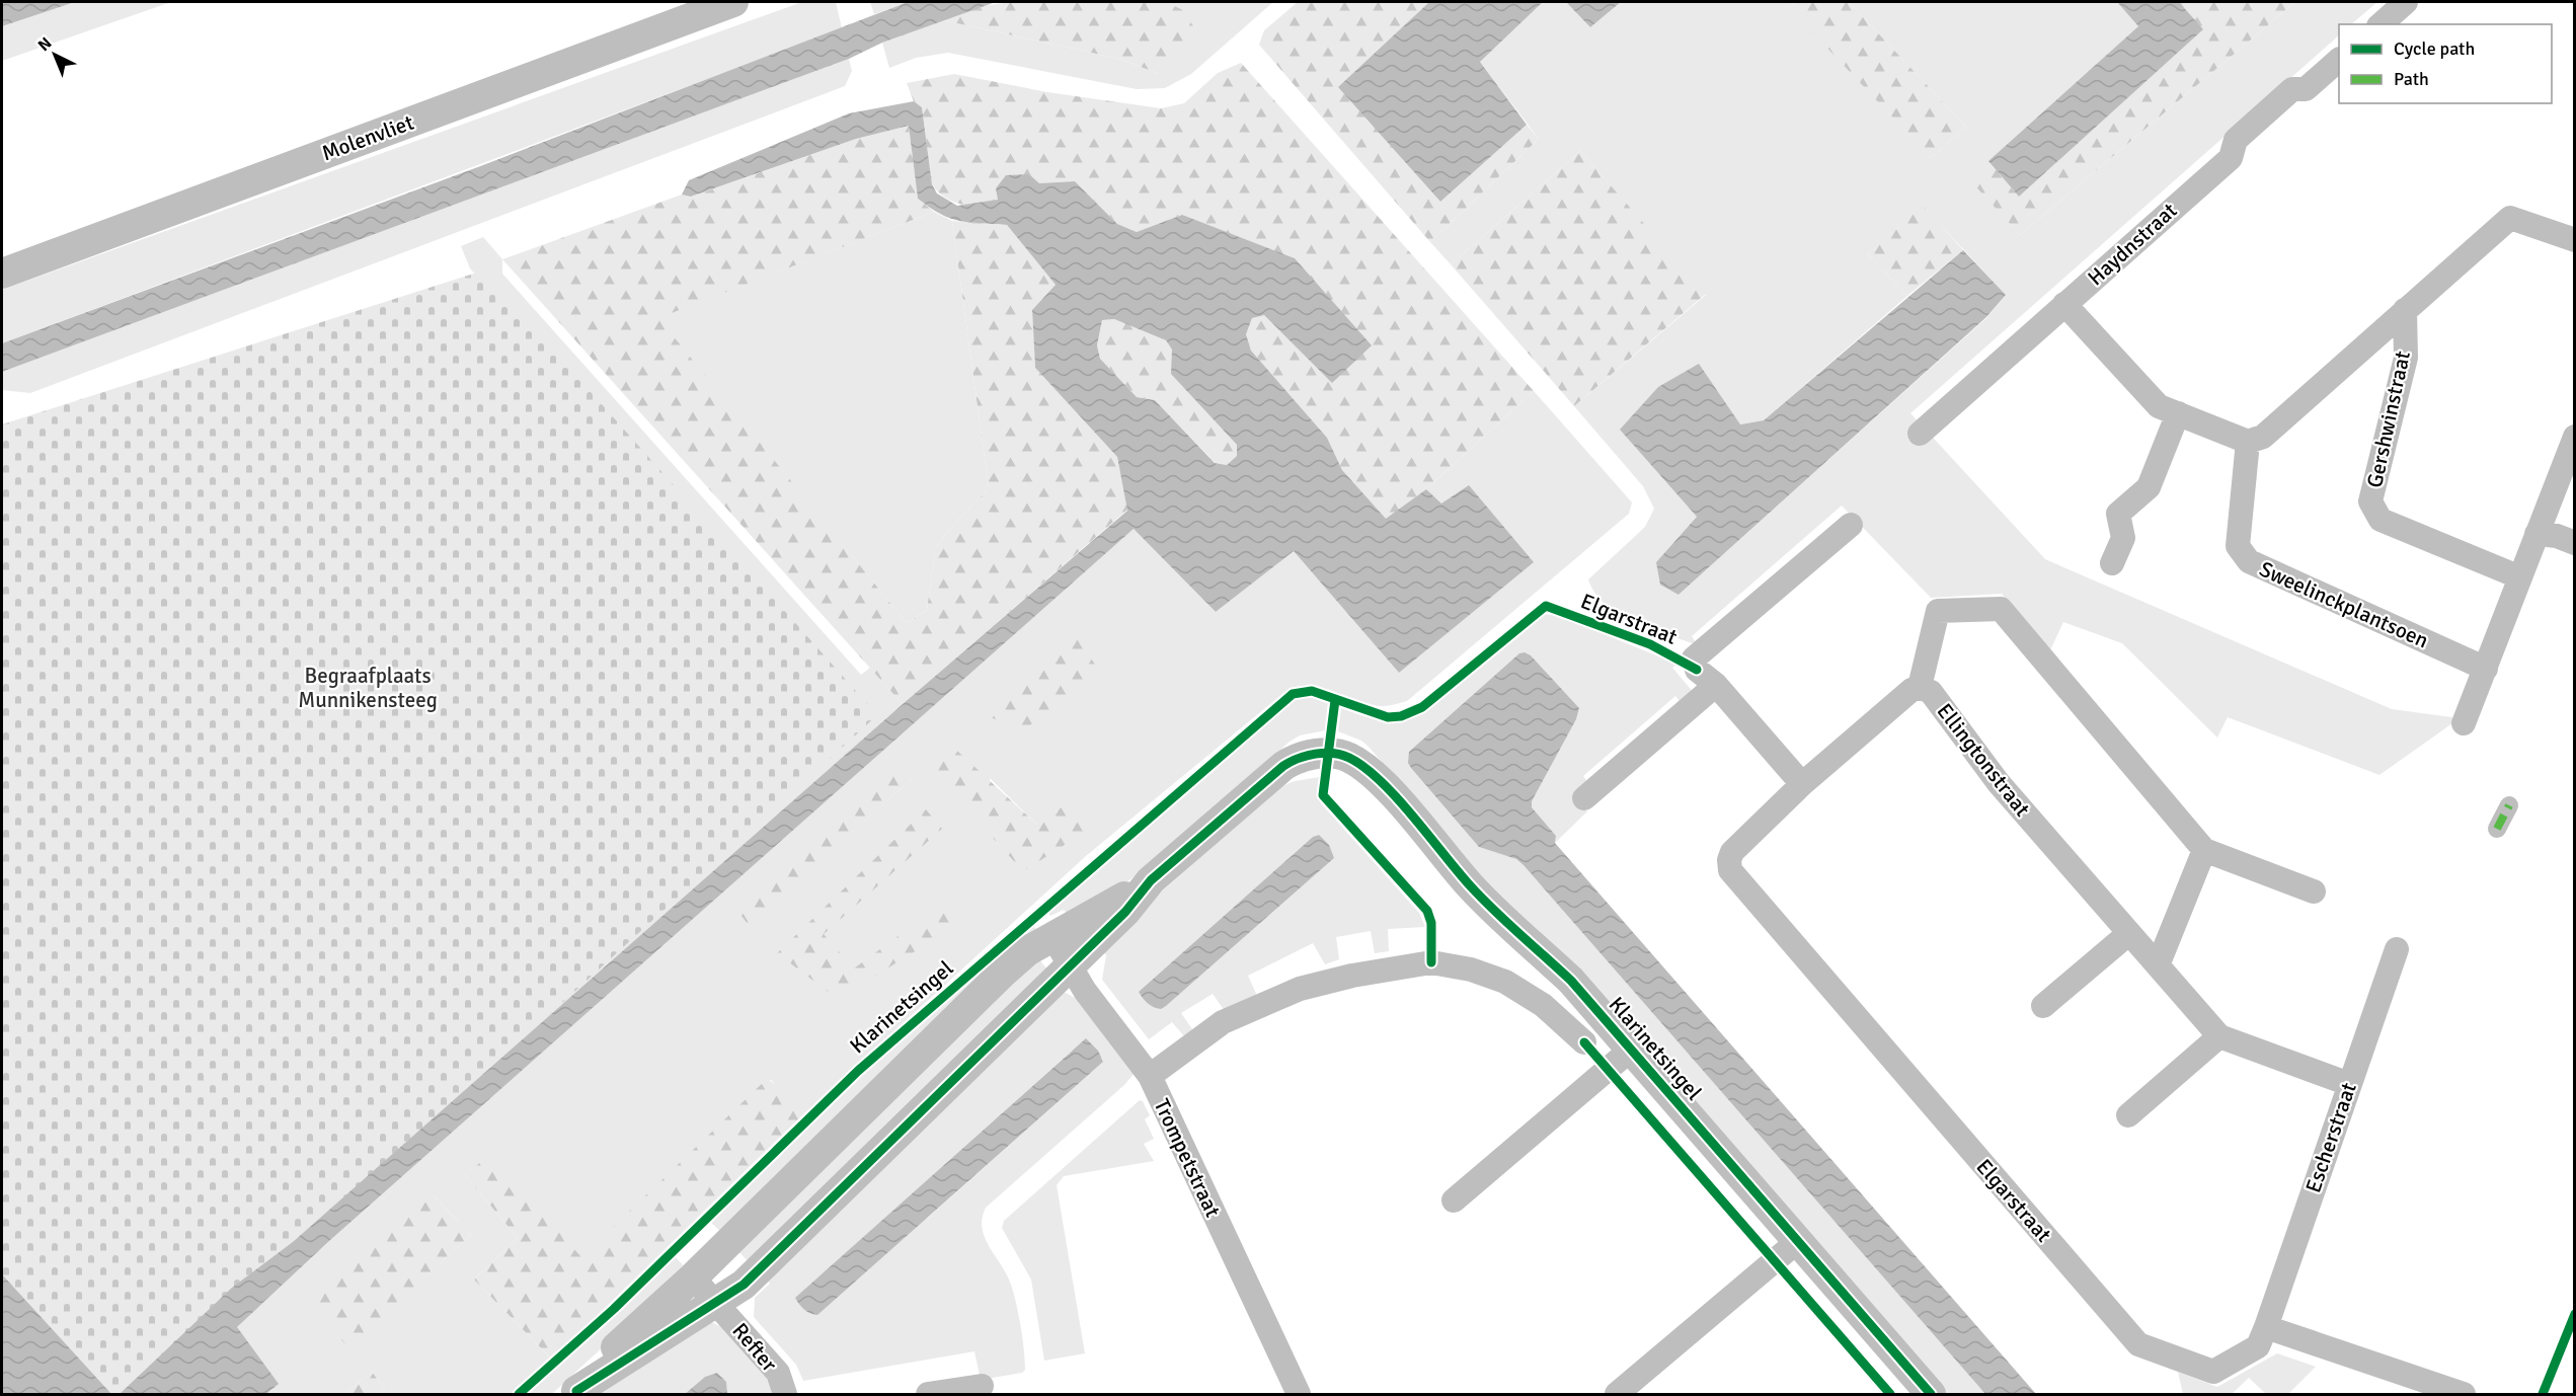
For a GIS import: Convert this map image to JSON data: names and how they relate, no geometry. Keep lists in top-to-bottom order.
{
  "streets": {
    "street": [
      "Molenvliet",
      "Haydnstraat",
      "Gershwinstraat",
      "Sweelinckplantsoen",
      "Elgarstraat",
      "Ellingtonstraat",
      "Klarinetsingel",
      "Escherstraat",
      "Trompetstraat",
      "Refter"
    ]
  },
  "crossings": [
    ["Gershwinstraat", "Sweelinckplantsoen"],
    ["Elgarstraat", "Ellingtonstraat"],
    ["Elgarstraat", "Escherstraat"],
    ["Ellingtonstraat", "Escherstraat"],
    ["Klarinetsingel", "Trompetstraat"],
    ["Klarinetsingel", "Refter"]
  ],
  "parks": ["Begraafplaats Munnikensteeg"],
  "legend": ["Cycle path", "Path"],
  "north": "top left"
}
